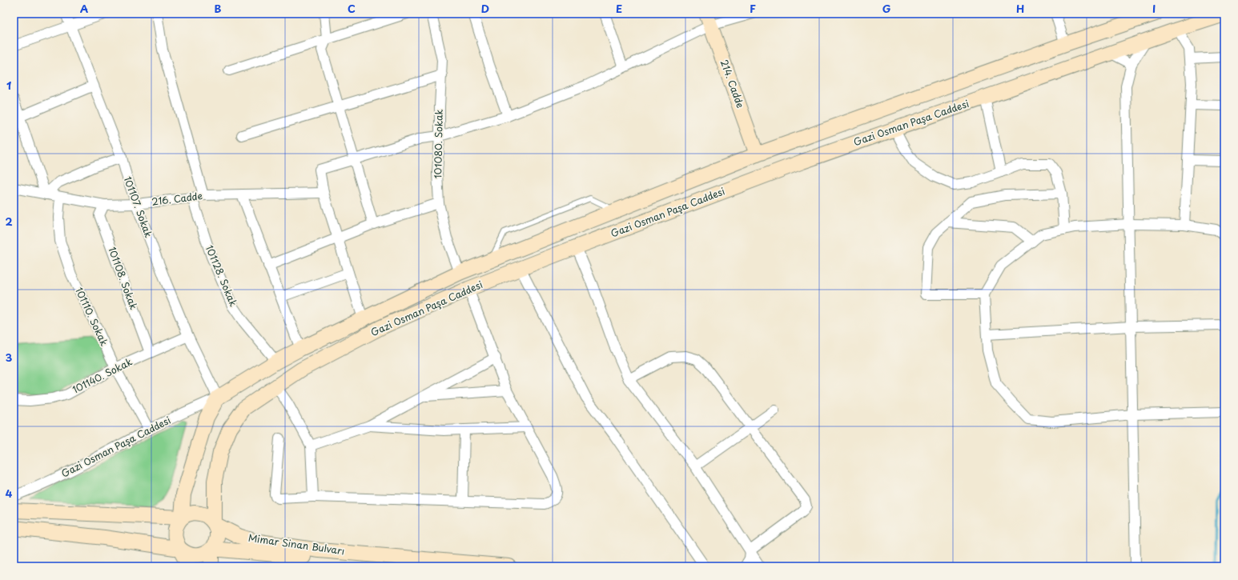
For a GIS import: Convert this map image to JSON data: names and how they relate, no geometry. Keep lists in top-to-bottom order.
{
  "streets": {
    "main road": ["214. Cadde", "Gazi Osman Paşa Caddesi", "Mimar Sinan Bulvarı"],
    "street": [
      "101080. Sokak",
      "216. Cadde",
      "101107. Sokak",
      "101128. Sokak",
      "101108. Sokak",
      "101110. Sokak",
      "101140. Sokak"
    ]
  },
  "crossings": [
    ["214. Cadde", "Gazi Osman Paşa Caddesi"],
    ["Gazi Osman Paşa Caddesi", "101080. Sokak"],
    ["Gazi Osman Paşa Caddesi", "101107. Sokak"],
    ["Gazi Osman Paşa Caddesi", "101128. Sokak"],
    ["Gazi Osman Paşa Caddesi", "101110. Sokak"],
    ["Gazi Osman Paşa Caddesi", "Mimar Sinan Bulvarı"],
    ["216. Cadde", "101107. Sokak"],
    ["216. Cadde", "101128. Sokak"],
    ["216. Cadde", "101108. Sokak"],
    ["216. Cadde", "101110. Sokak"],
    ["101107. Sokak", "101140. Sokak"],
    ["101108. Sokak", "101140. Sokak"],
    ["101110. Sokak", "101140. Sokak"]
  ],
  "grid": {
    "columns": [
      "A",
      "B",
      "C",
      "D",
      "E",
      "F",
      "G",
      "H",
      "I"
    ],
    "rows": [
      "1",
      "2",
      "3",
      "4"
    ]
  }
}
